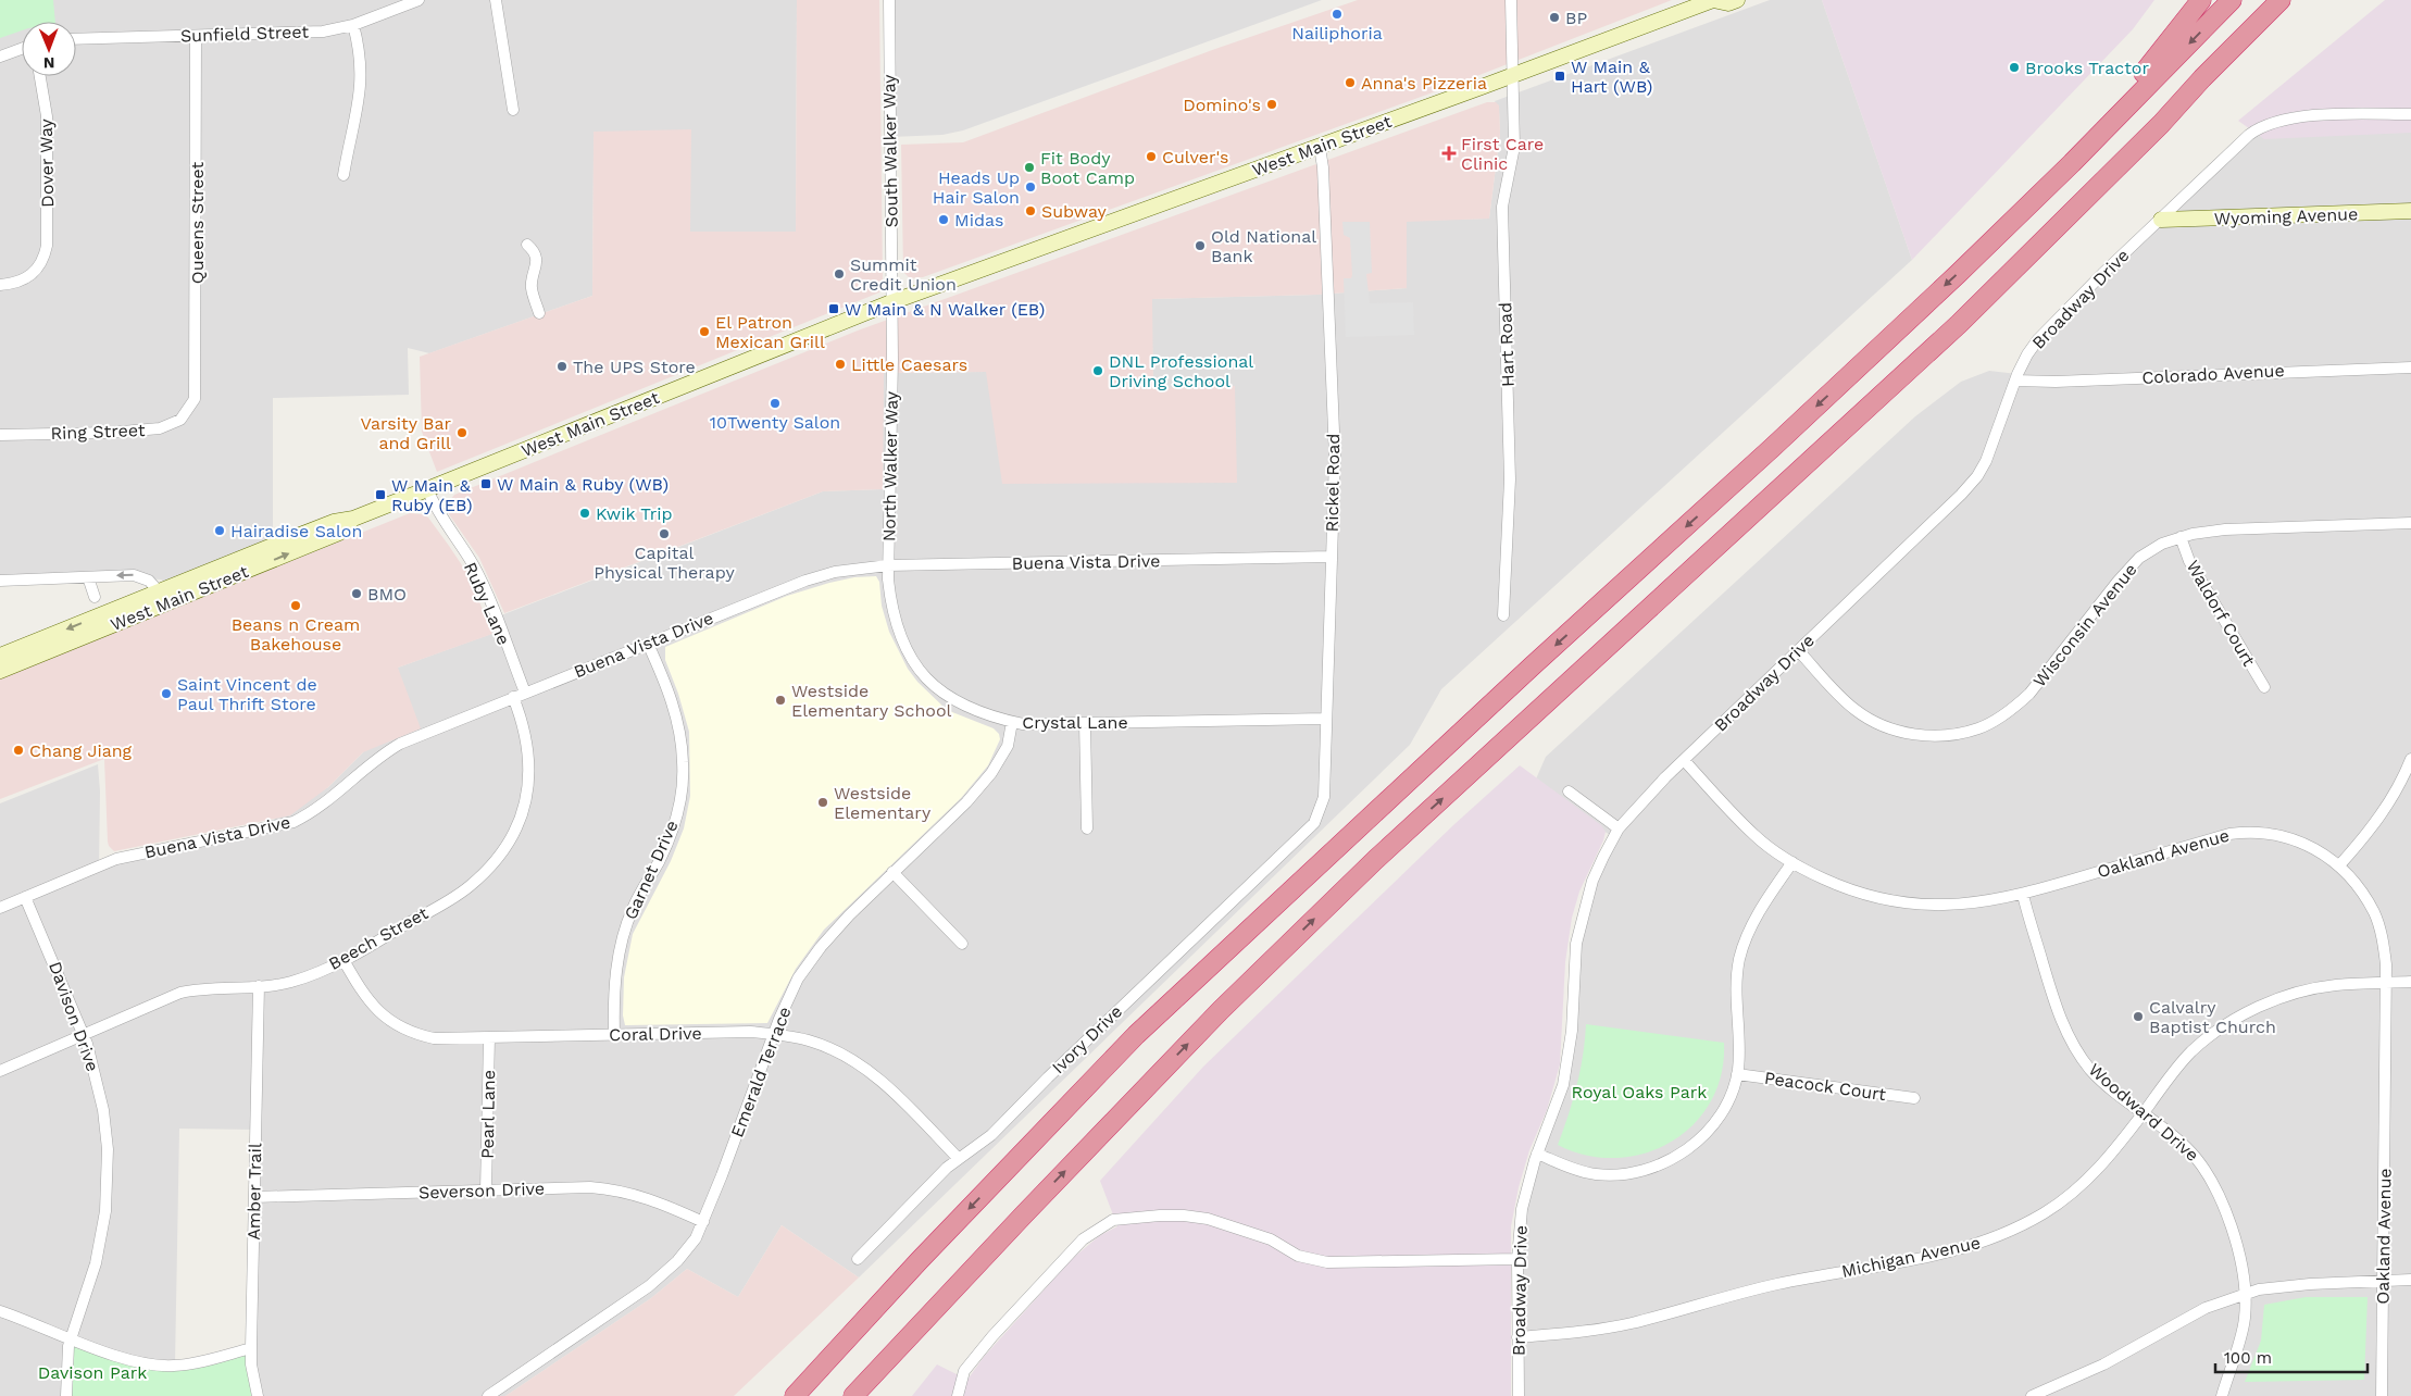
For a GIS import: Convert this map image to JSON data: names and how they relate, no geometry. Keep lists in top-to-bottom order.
{
  "streets": {
    "main road": ["West Main Street", "Wyoming Avenue"],
    "street": [
      "Sunfield Street",
      "South Walker Way",
      "Dover Way",
      "Queens Street",
      "Broadway Drive",
      "Hart Road",
      "Colorado Avenue",
      "Ring Street",
      "North Walker Way",
      "Rickel Road",
      "Buena Vista Drive",
      "Ruby Lane",
      "Waldorf Court",
      "Wisconsin Avenue",
      "Crystal Lane",
      "Oakland Avenue",
      "Garnet Drive",
      "Beech Street",
      "Davison Drive",
      "Coral Drive",
      "Ivory Drive",
      "Emerald Terrace",
      "Peacock Court",
      "Woodward Drive",
      "Pearl Lane",
      "Severson Drive",
      "Amber Trail",
      "Michigan Avenue"
    ]
  },
  "crossings": [
    ["Sunfield Street", "Queens Street"],
    ["West Main Street", "South Walker Way"],
    ["West Main Street", "Hart Road"],
    ["West Main Street", "North Walker Way"],
    ["West Main Street", "Rickel Road"],
    ["West Main Street", "Ruby Lane"],
    ["South Walker Way", "North Walker Way"],
    ["Wyoming Avenue", "Broadway Drive"],
    ["Queens Street", "Ring Street"],
    ["Broadway Drive", "Colorado Avenue"],
    ["Broadway Drive", "Wisconsin Avenue"],
    ["Broadway Drive", "Oakland Avenue"],
    ["Broadway Drive", "Michigan Avenue"],
    ["North Walker Way", "Buena Vista Drive"],
    ["North Walker Way", "Crystal Lane"],
    ["Rickel Road", "Buena Vista Drive"],
    ["Rickel Road", "Crystal Lane"],
    ["Rickel Road", "Ivory Drive"],
    ["Buena Vista Drive", "Ruby Lane"],
    ["Buena Vista Drive", "Crystal Lane"],
    ["Buena Vista Drive", "Garnet Drive"],
    ["Buena Vista Drive", "Beech Street"],
    ["Buena Vista Drive", "Davison Drive"],
    ["Waldorf Court", "Wisconsin Avenue"],
    ["Crystal Lane", "Emerald Terrace"],
    ["Oakland Avenue", "Woodward Drive"],
    ["Oakland Avenue", "Michigan Avenue"],
    ["Garnet Drive", "Coral Drive"],
    ["Beech Street", "Davison Drive"],
    ["Beech Street", "Coral Drive"],
    ["Beech Street", "Amber Trail"],
    ["Coral Drive", "Ivory Drive"],
    ["Coral Drive", "Emerald Terrace"],
    ["Coral Drive", "Pearl Lane"],
    ["Emerald Terrace", "Severson Drive"],
    ["Woodward Drive", "Michigan Avenue"],
    ["Pearl Lane", "Severson Drive"],
    ["Severson Drive", "Amber Trail"]
  ],
  "parks": ["Royal Oaks Park", "Davison Park"],
  "places": {
    "other": [
      "Nailiphoria",
      "BP",
      "Brooks Tractor",
      "Anna's Pizzeria",
      "Domino's",
      "Culver's",
      "Fit Body Boot Camp",
      "Heads Up Hair Salon",
      "Subway",
      "Midas",
      "Old National Bank",
      "Summit Credit Union",
      "El Patron Mexican Grill",
      "Little Caesars",
      "The UPS Store",
      "DNL Professional Driving School",
      "10Twenty Salon",
      "Varsity Bar and Grill",
      "Kwik Trip",
      "Hairadise Salon",
      "Capital Physical Therapy",
      "BMO",
      "Beans n Cream Bakehouse",
      "Saint Vincent de Paul Thrift Store",
      "Westside Elementary School",
      "Chang Jiang",
      "Westside Elementary",
      "Calvalry Baptist Church"
    ],
    "transit": [
      "W Main & Hart (WB)",
      "W Main & N Walker (EB)",
      "W Main & Ruby (WB)",
      "W Main & Ruby (EB)"
    ],
    "health": ["First Care Clinic"]
  },
  "scale_bar": "100 m",
  "north": "bottom"
}
